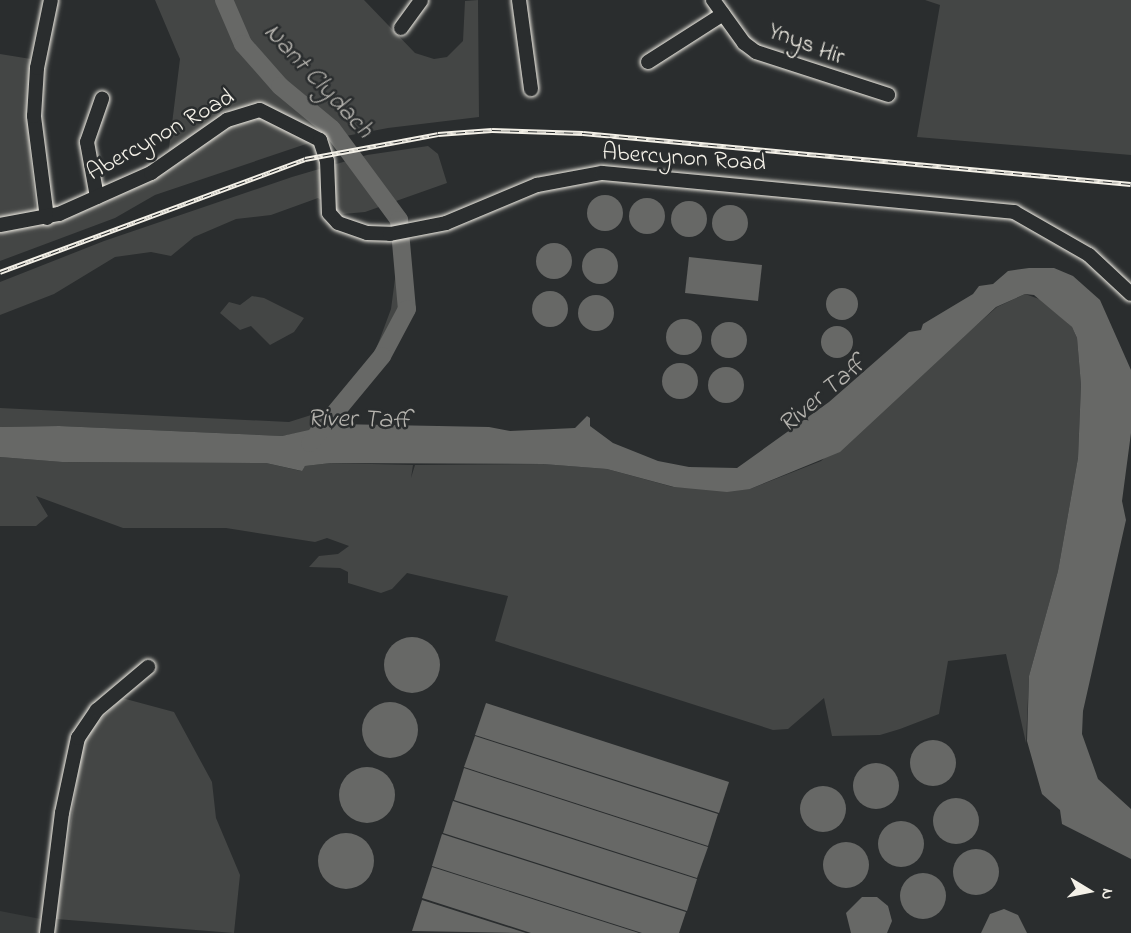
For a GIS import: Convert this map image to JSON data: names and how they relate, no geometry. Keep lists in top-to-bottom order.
{
  "streets": {
    "street": ["Ynys Hir", "Abercynon Road"]
  },
  "water": ["Nant Clydach", "River Taff"],
  "north": "right"
}
